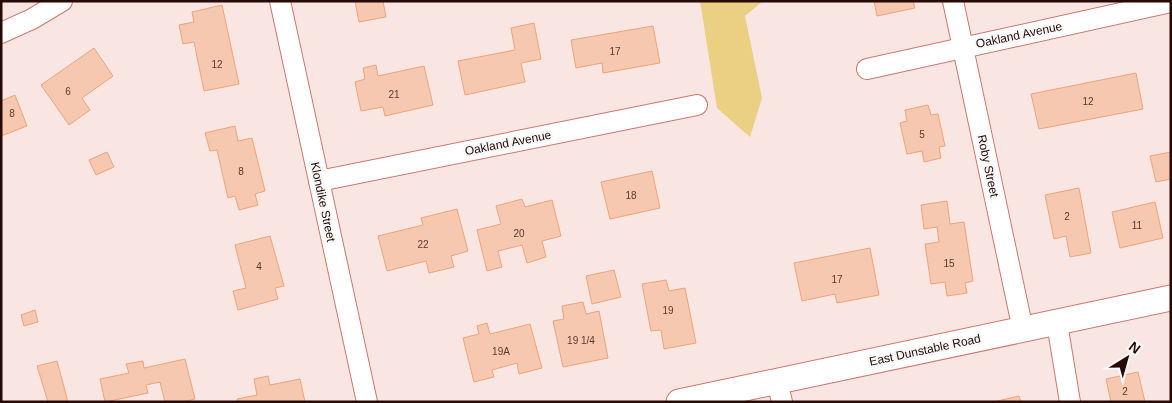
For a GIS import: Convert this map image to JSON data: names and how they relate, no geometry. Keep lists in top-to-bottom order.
{
  "streets": {
    "street": [
      "Oakland Avenue",
      "Roby Street",
      "Klondike Street",
      "East Dunstable Road"
    ]
  },
  "crossings": [
    ["Oakland Avenue", "Roby Street"],
    ["Oakland Avenue", "Klondike Street"],
    ["Roby Street", "East Dunstable Road"]
  ],
  "house_numbers": [
    "17",
    "12",
    "6",
    "21",
    "12",
    "8",
    "5",
    "8",
    "18",
    "2",
    "11",
    "20",
    "22",
    "15",
    "4",
    "17",
    "19",
    "19 1/4",
    "19A",
    "2"
  ],
  "north": "top right"
}
